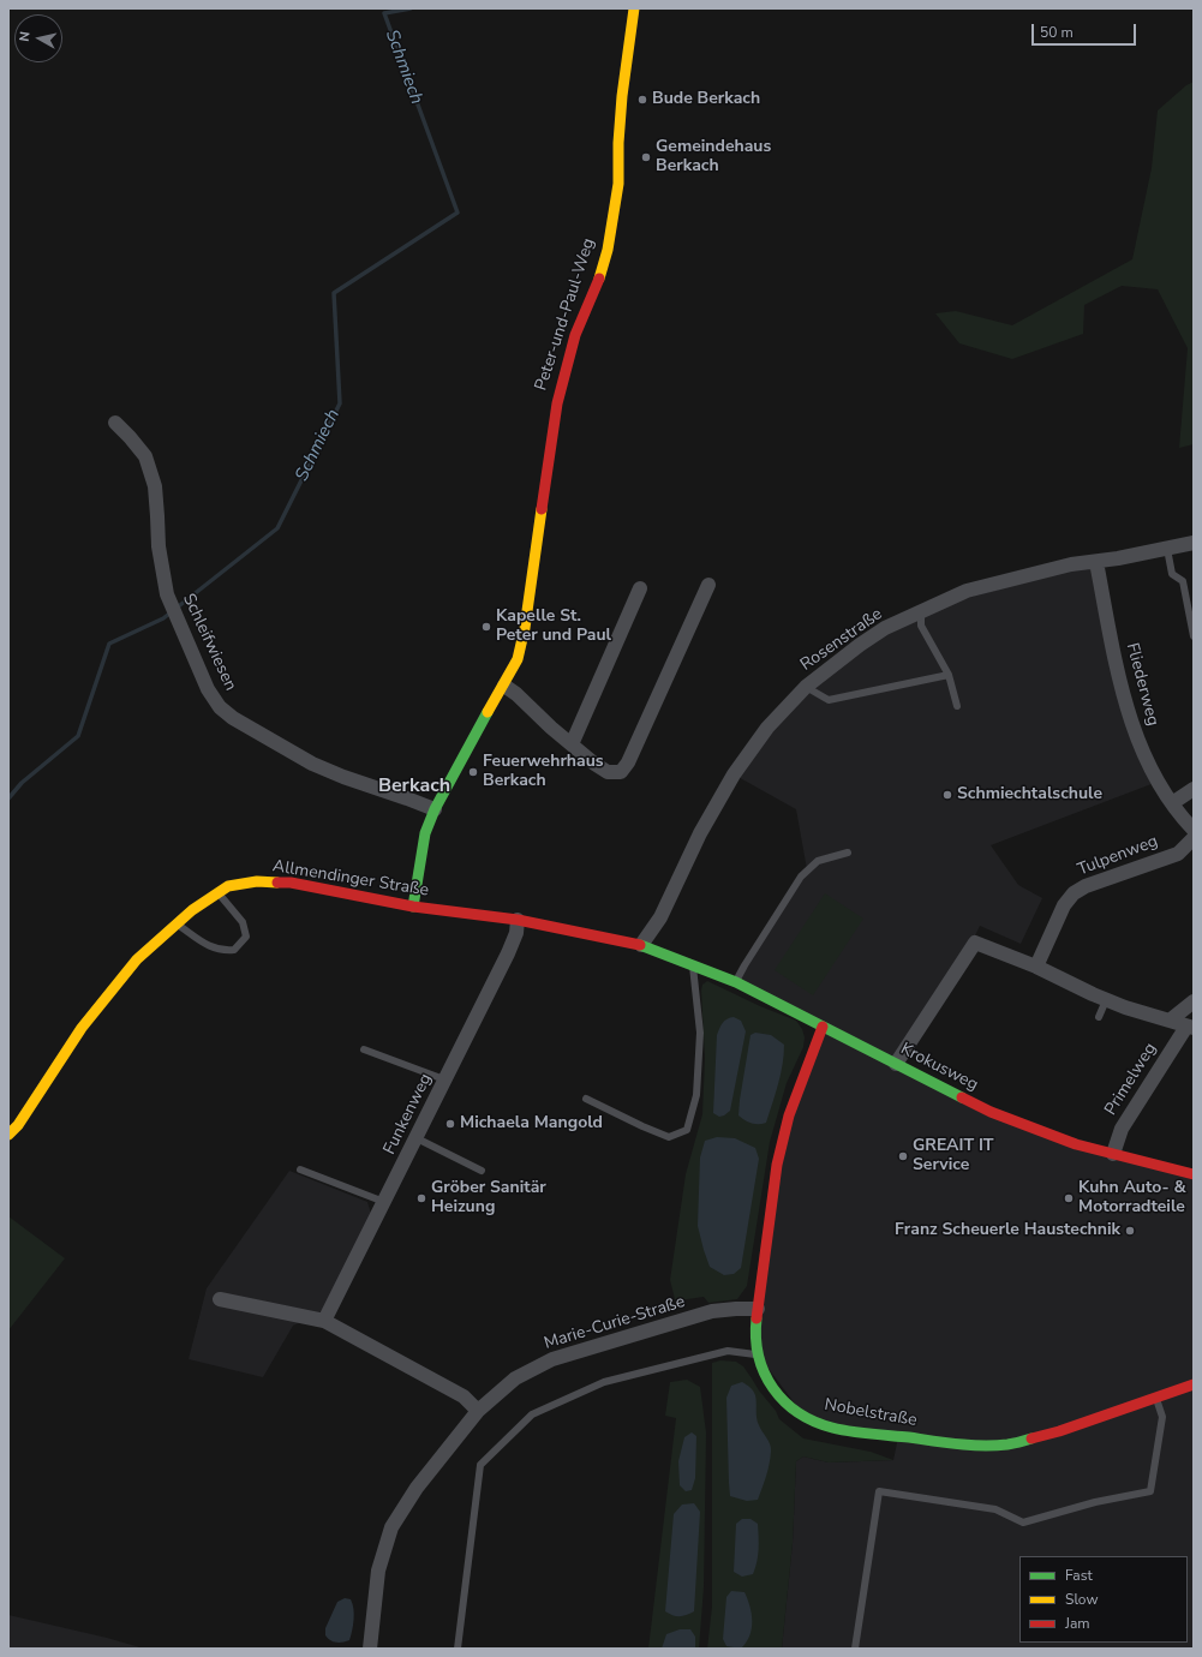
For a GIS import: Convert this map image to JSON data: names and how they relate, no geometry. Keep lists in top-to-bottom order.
{
  "streets": {
    "street": [
      "Peter-und-Paul-Weg",
      "Rosenstraße",
      "Schleifwiesen",
      "Fliederweg",
      "Tulpenweg",
      "Allmendinger Straße",
      "Krokusweg",
      "Primelweg",
      "Funkenweg",
      "Marie-Curie-Straße",
      "Nobelstraße"
    ]
  },
  "crossings": [
    ["Peter-und-Paul-Weg", "Schleifwiesen"],
    ["Peter-und-Paul-Weg", "Allmendinger Straße"],
    ["Rosenstraße", "Fliederweg"],
    ["Rosenstraße", "Allmendinger Straße"],
    ["Allmendinger Straße", "Krokusweg"],
    ["Allmendinger Straße", "Funkenweg"],
    ["Krokusweg", "Primelweg"],
    ["Krokusweg", "Nobelstraße"],
    ["Marie-Curie-Straße", "Nobelstraße"]
  ],
  "districts": ["Berkach"],
  "water": ["Schmiech"],
  "places": [
    "Bude Berkach",
    "Gemeindehaus Berkach",
    "Kapelle St. Peter und Paul",
    "Feuerwehrhaus Berkach",
    "Schmiechtalschule",
    "Michaela Mangold",
    "GREAIT IT Service",
    "Gröber Sanitär Heizung",
    "Kuhn Auto- & Motorradteile",
    "Franz Scheuerle Haustechnik"
  ],
  "legend": ["Fast", "Slow", "Jam"],
  "scale_bar": "50 m",
  "north": "left"
}
